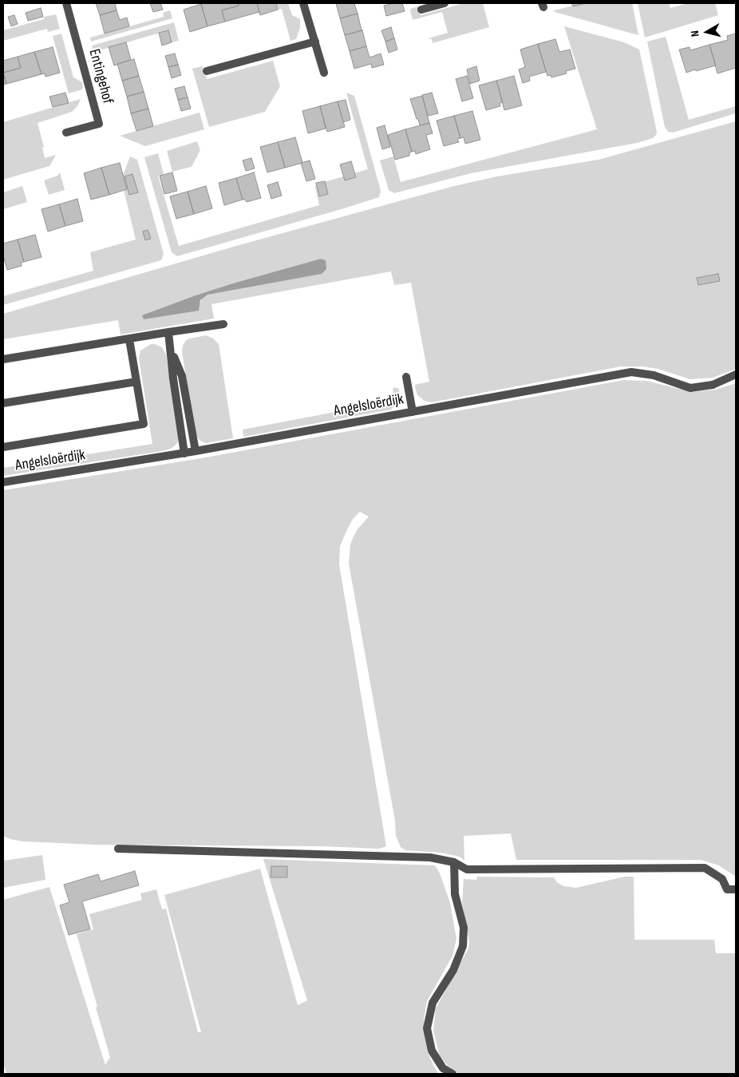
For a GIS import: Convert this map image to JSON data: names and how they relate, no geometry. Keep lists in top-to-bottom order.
{
  "streets": {
    "street": ["Entingehof", "Angelsloërdijk"]
  },
  "north": "left"
}
